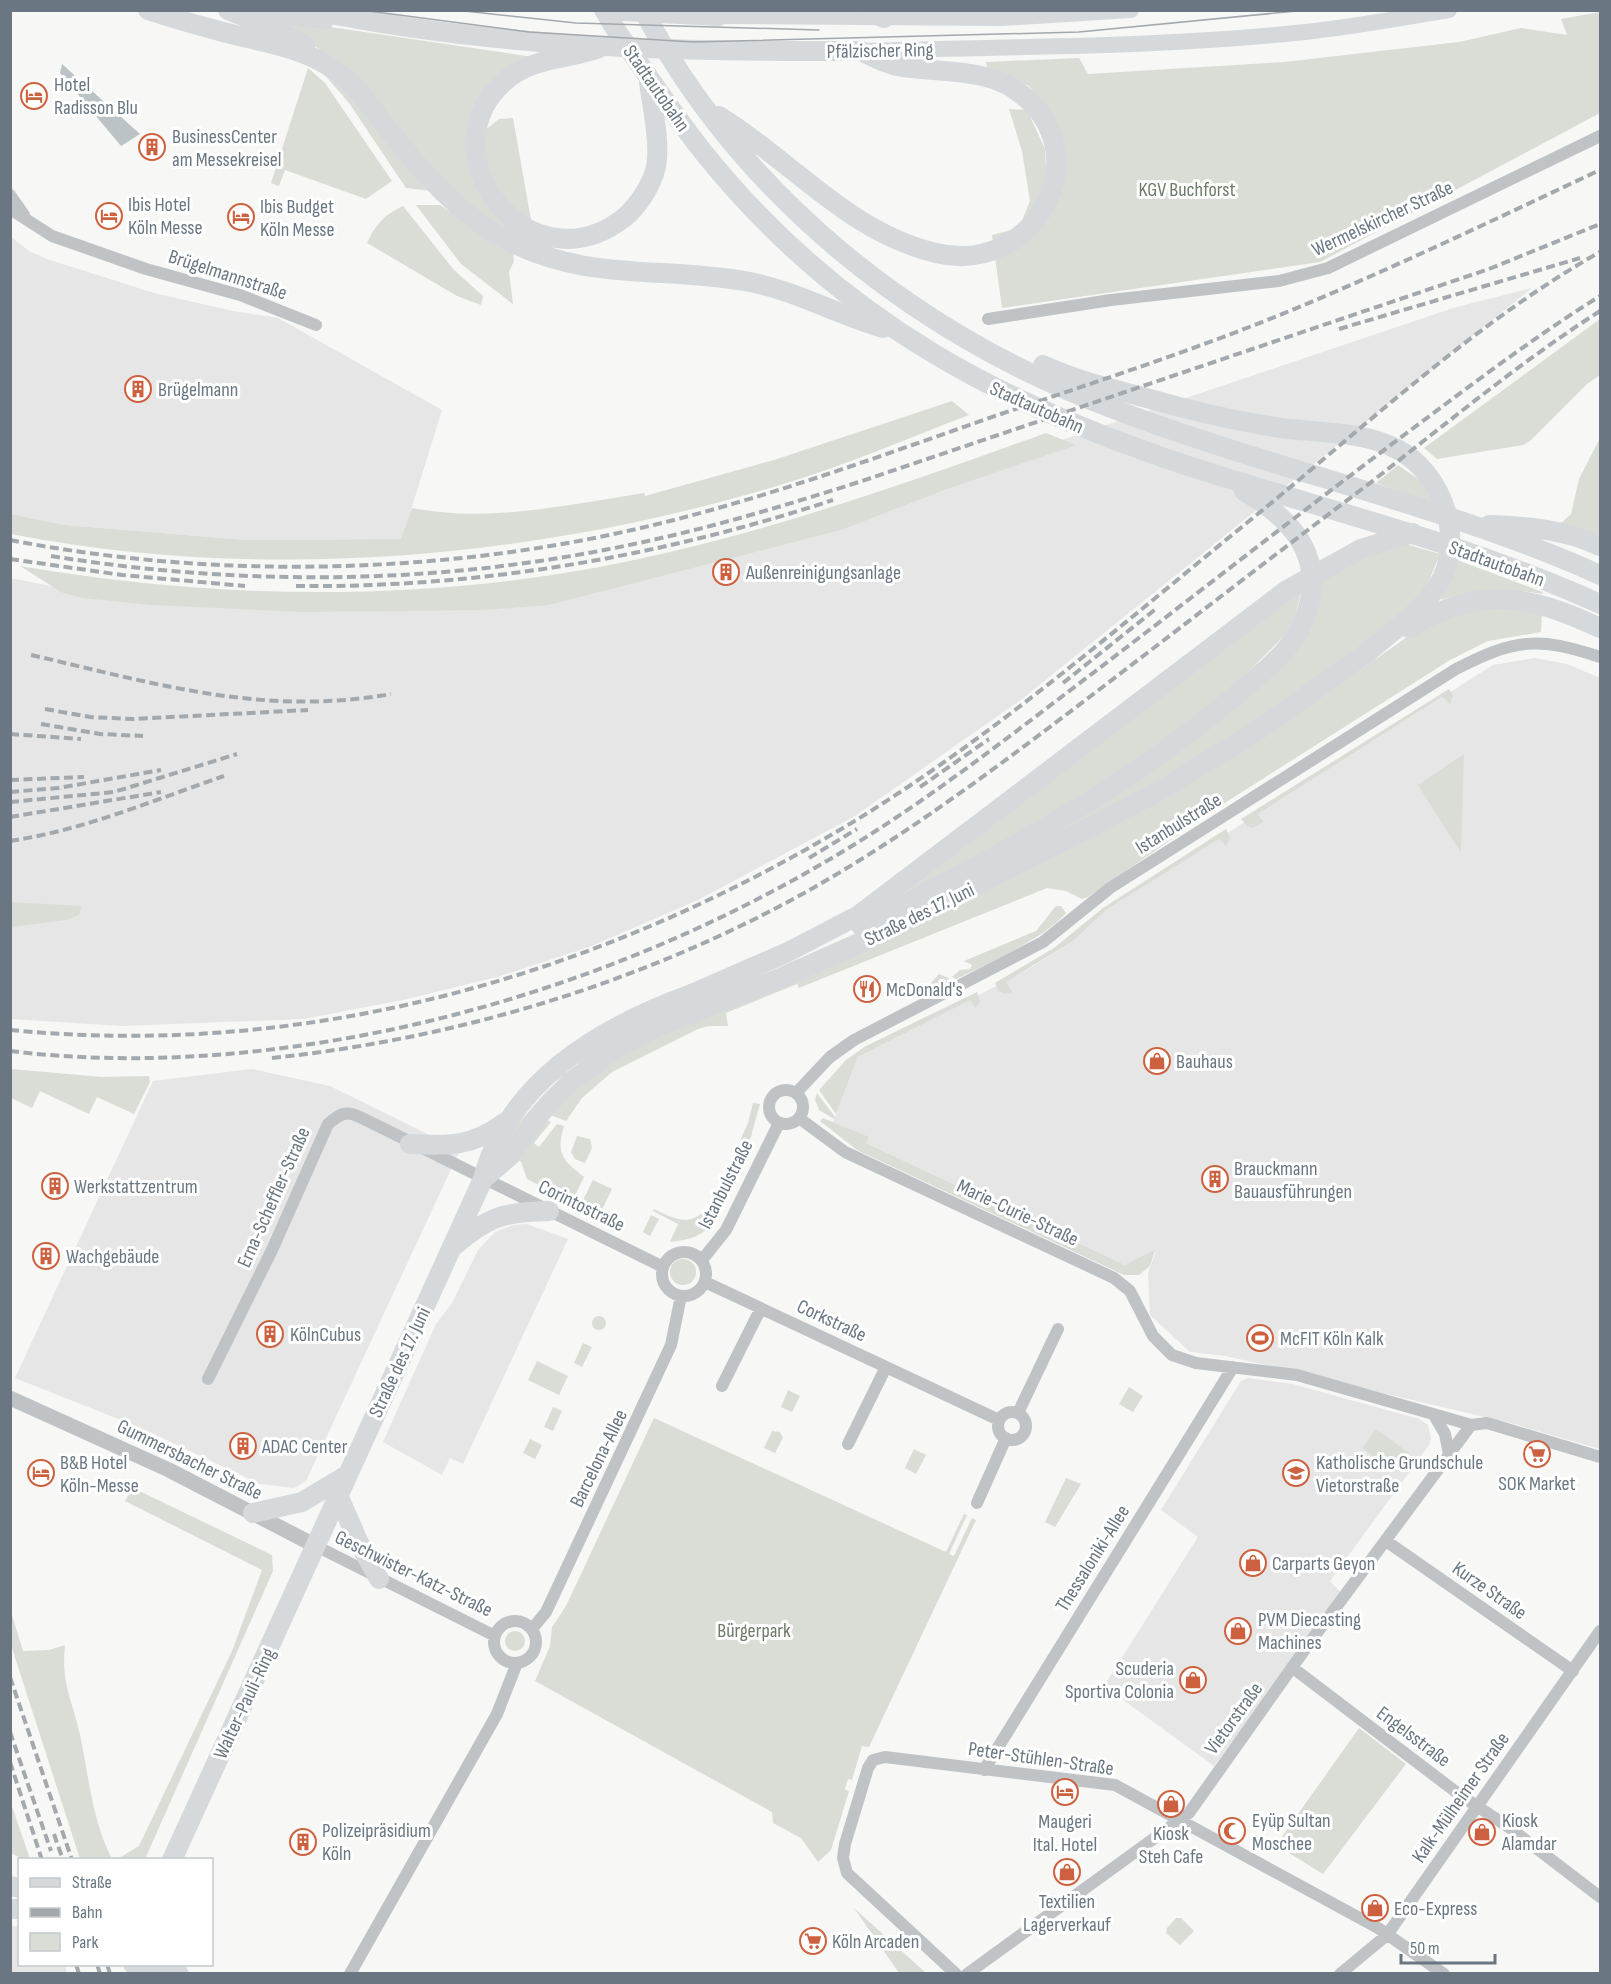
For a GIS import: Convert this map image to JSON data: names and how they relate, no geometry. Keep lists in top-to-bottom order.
{
  "streets": {
    "main road": [
      "Pfälzischer Ring",
      "Stadtautobahn",
      "Straße des 17. Juni",
      "Walter-Pauli-Ring"
    ],
    "street": [
      "Wermelskircher Straße",
      "Brügelmannstraße",
      "Istanbulstraße",
      "Erna-Scheffler-Straße",
      "Corintostraße",
      "Marie-Curie-Straße",
      "Corkstraße",
      "Barcelona-Allee",
      "Gummersbacher Straße",
      "Thessaloniki-Allee",
      "Geschwister-Katz-Straße",
      "Kurze Straße",
      "Vietorstraße",
      "Engelsstraße",
      "Peter-Stühlen-Straße",
      "Kalk-Mülheimer Straße"
    ]
  },
  "crossings": [
    ["Pfälzischer Ring", "Stadtautobahn"],
    ["Istanbulstraße", "Corintostraße"],
    ["Istanbulstraße", "Marie-Curie-Straße"],
    ["Istanbulstraße", "Corkstraße"],
    ["Istanbulstraße", "Barcelona-Allee"],
    ["Straße des 17. Juni", "Erna-Scheffler-Straße"],
    ["Straße des 17. Juni", "Corintostraße"],
    ["Straße des 17. Juni", "Gummersbacher Straße"],
    ["Straße des 17. Juni", "Geschwister-Katz-Straße"],
    ["Straße des 17. Juni", "Walter-Pauli-Ring"],
    ["Erna-Scheffler-Straße", "Corintostraße"],
    ["Corintostraße", "Corkstraße"],
    ["Corintostraße", "Barcelona-Allee"],
    ["Marie-Curie-Straße", "Thessaloniki-Allee"],
    ["Marie-Curie-Straße", "Vietorstraße"],
    ["Corkstraße", "Barcelona-Allee"],
    ["Barcelona-Allee", "Geschwister-Katz-Straße"],
    ["Gummersbacher Straße", "Geschwister-Katz-Straße"],
    ["Gummersbacher Straße", "Walter-Pauli-Ring"],
    ["Thessaloniki-Allee", "Peter-Stühlen-Straße"],
    ["Geschwister-Katz-Straße", "Walter-Pauli-Ring"],
    ["Kurze Straße", "Vietorstraße"],
    ["Kurze Straße", "Kalk-Mülheimer Straße"],
    ["Vietorstraße", "Engelsstraße"],
    ["Vietorstraße", "Peter-Stühlen-Straße"],
    ["Engelsstraße", "Kalk-Mülheimer Straße"],
    ["Peter-Stühlen-Straße", "Kalk-Mülheimer Straße"]
  ],
  "parks": ["KGV Buchforst", "Bürgerpark"],
  "places": {
    "hotel": [
      "Hotel Radisson Blu",
      "Ibis Hotel Köln Messe",
      "Ibis Budget Köln Messe",
      "B&B Hotel Köln-Messe",
      "Maugeri Ital. Hotel"
    ],
    "building": [
      "BusinessCenter am Messekreisel",
      "Brügelmann",
      "Außenreinigungsanlage",
      "Brauckmann Bauausführungen",
      "Werkstattzentrum",
      "Wachgebäude",
      "KölnCubus",
      "ADAC Center",
      "Polizeipräsidium Köln"
    ],
    "restaurant": ["McDonald's"],
    "shop": [
      "Bauhaus",
      "Carparts Geyon",
      "PVM Diecasting Machines",
      "Scuderia Sportiva Colonia",
      "Kiosk Steh Cafe",
      "Kiosk Alamdar",
      "Textilien Lagerverkauf",
      "Eco-Express"
    ],
    "sports": ["McFIT Köln Kalk"],
    "supermarket": ["SOK Market", "Köln Arcaden"],
    "school or university": ["Katholische Grundschule Vietorstraße"],
    "mosque": ["Eyüp Sultan Moschee"]
  },
  "legend": ["Straße", "Bahn", "Park"],
  "scale_bar": "50 m"
}
